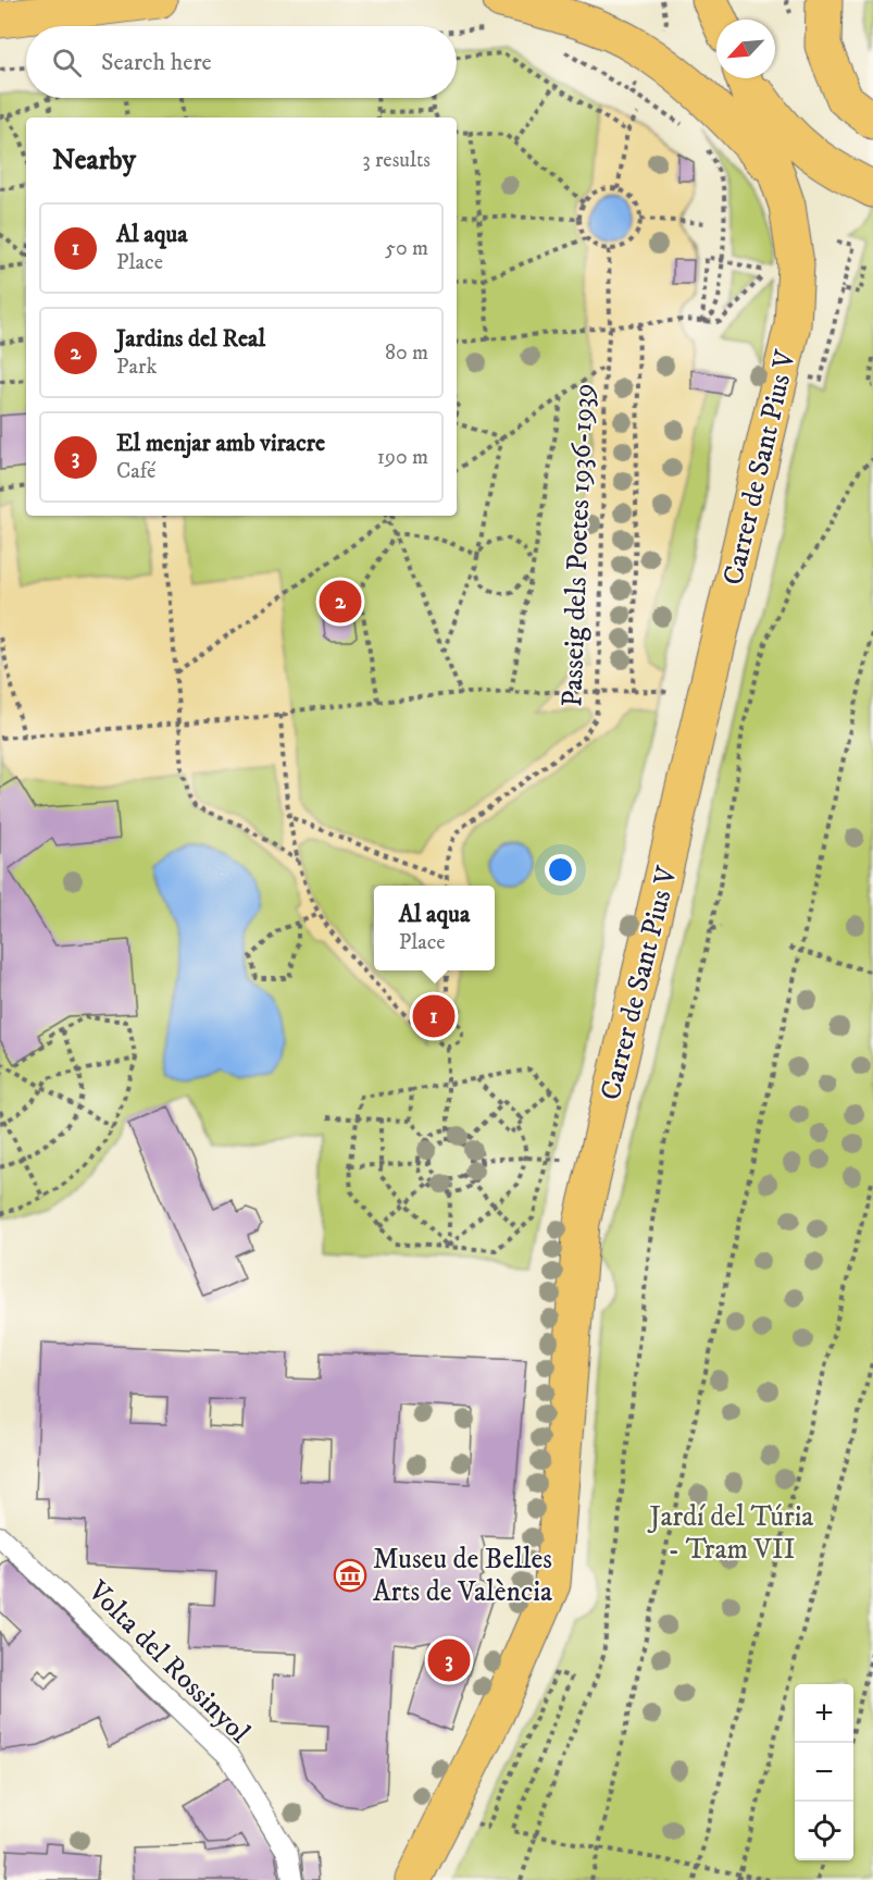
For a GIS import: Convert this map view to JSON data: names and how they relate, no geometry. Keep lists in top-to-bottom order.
{
  "streets": {
    "main road": ["Carrer de Sant Pius V"],
    "street": ["Volta del Rossinyol"],
    "path": ["Passeig dels Poetes 1936-1939"]
  },
  "parks": ["Jardí del Túria - Tram VII"],
  "places": {
    "museum": ["Museu de Belles Arts de València"]
  },
  "north": "bottom left",
  "page": {
    "search": "Search here",
    "heading": ["Nearby", "3 results"],
    "list": [
      {
        "mark": "1",
        "name": "Al aqua",
        "note": "Place",
        "value": "50 m"
      },
      {
        "mark": "2",
        "name": "Jardins del Real",
        "note": "Park",
        "value": "80 m"
      },
      {
        "mark": "3",
        "name": "El menjar amb viracre",
        "note": "Café",
        "value": "190 m"
      }
    ],
    "pins": ["2", "1", "3"],
    "popup": ["Al aqua", "Place"],
    "map_buttons": ["+", "−"]
  }
}
